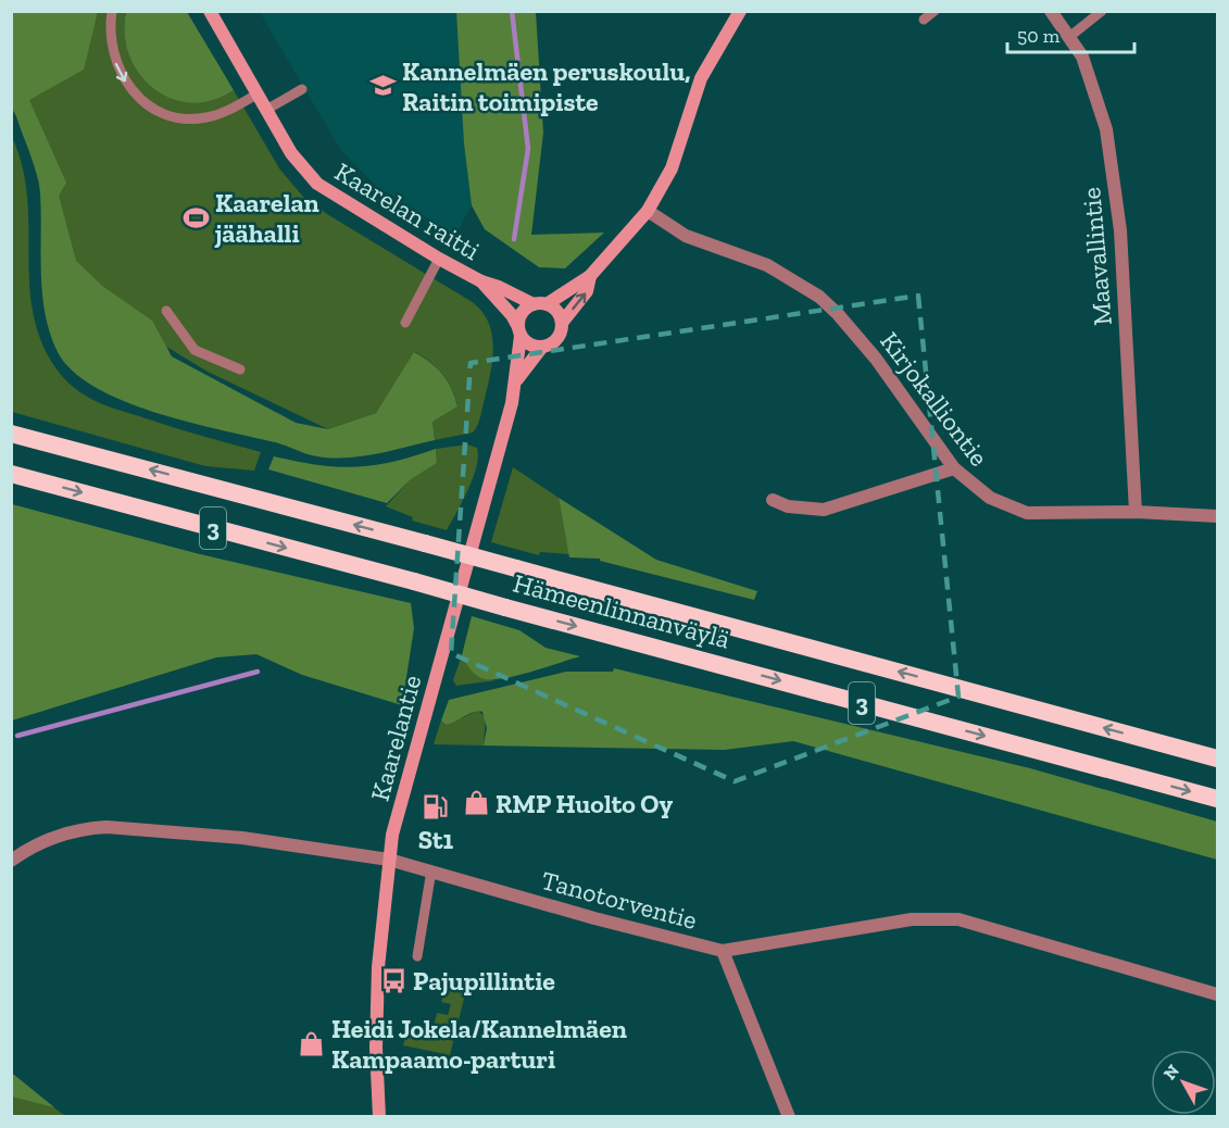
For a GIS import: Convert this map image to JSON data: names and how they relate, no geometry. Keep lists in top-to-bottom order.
{
  "streets": {
    "highway": ["3", "Hämeenlinnanväylä"],
    "main road": ["Kaarelan raitti", "Kaarelantie"],
    "street": ["Maavallintie", "Kirjokalliontie", "Tanotorventie"]
  },
  "crossings": [
    ["Kaarelan raitti", "Kaarelantie"],
    ["Maavallintie", "Kirjokalliontie"],
    ["Kaarelantie", "Tanotorventie"]
  ],
  "places": {
    "school or university": ["Kannelmäen peruskoulu, Raitin toimipiste"],
    "sports": ["Kaarelan jäähalli"],
    "shop": ["RMP Huolto Oy", "Heidi Jokela/Kannelmäen Kampaamo-parturi"],
    "fuel station": ["St1"],
    "bus stop": ["Pajupillintie"]
  },
  "scale_bar": "50 m",
  "north": "top left"
}
